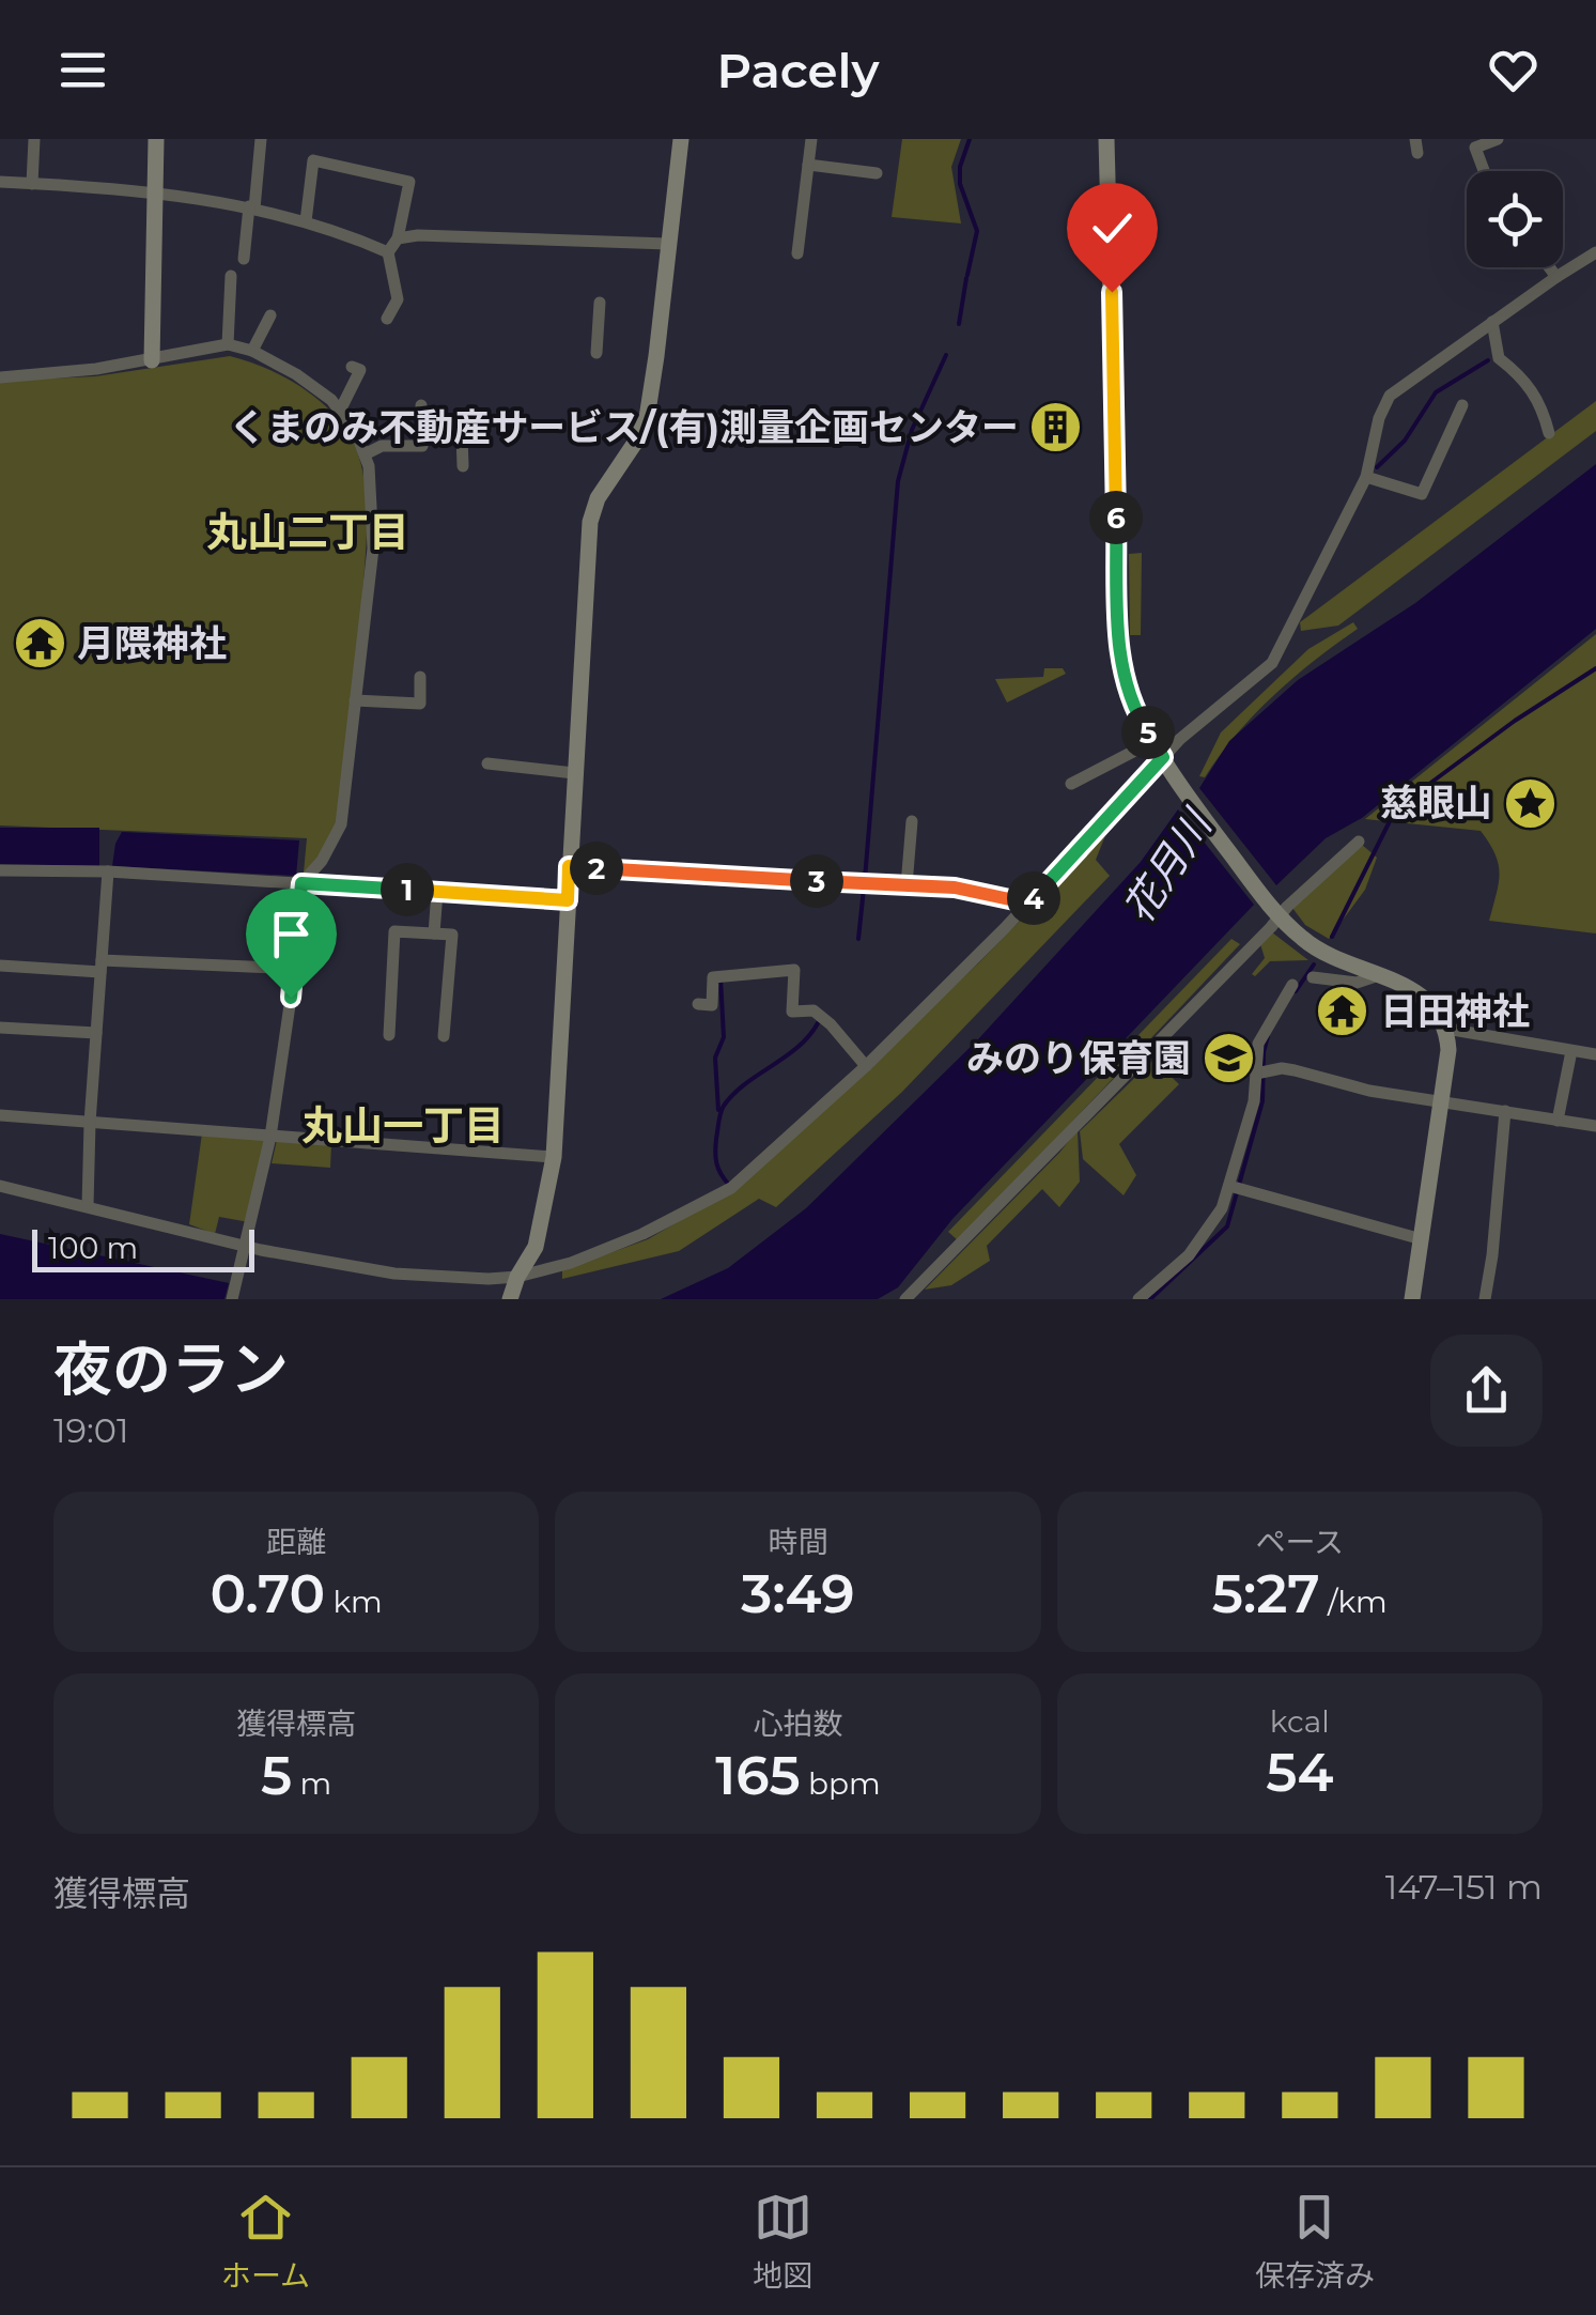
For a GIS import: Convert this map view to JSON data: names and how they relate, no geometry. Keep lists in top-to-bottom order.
{
  "districts": ["丸山二丁目", "丸山一丁目"],
  "water": ["花月川"],
  "places": {
    "building": ["くまのみ不動産サービス/(有)測量企画センター"],
    "temple": ["月隈神社", "日田神社"],
    "place": ["慈眼山"],
    "school or university": ["みのり保育園"]
  },
  "scale_bar": "100 m",
  "page": {
    "header": "Pacely",
    "pins": [
      "6",
      "5",
      "2",
      "3",
      "1",
      "4"
    ],
    "scale": "100 m",
    "heading": ["夜のラン", "19:01"],
    "stats": [
      ["距離", "0.70 km"],
      ["時間", "3:49"],
      ["ペース", "5:27 /km"],
      ["獲得標高", "5 m"],
      ["心拍数", "165 bpm"],
      ["kcal", "54"]
    ],
    "chart": ["獲得標高", "147–151 m"],
    "tabs": ["ホーム", "地図", "保存済み"]
  }
}
